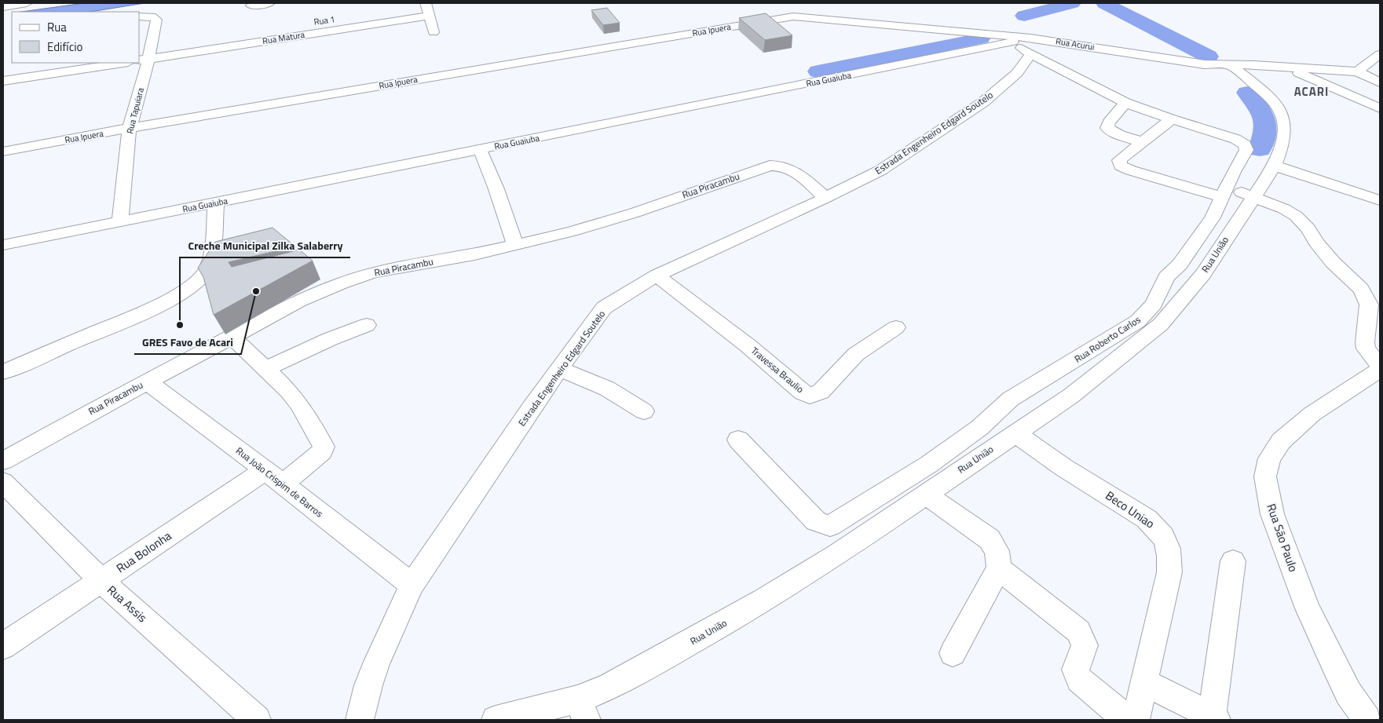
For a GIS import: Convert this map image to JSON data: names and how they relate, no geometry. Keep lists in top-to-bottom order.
{
  "streets": {
    "street": [
      "Rua Ipuera",
      "Rua Matura",
      "Rua Acurui",
      "Rua Guaiuba",
      "Rua Tapuiara",
      "Estrada Engenheiro Edgard Soutelo",
      "Rua Piracambu",
      "Rua União",
      "Rua Roberto Carlos",
      "Travessa Braulio",
      "Rua Joāo Crispim de Barros",
      "Beco Uniao",
      "Rua Sāo Paulo",
      "Rua Bolonha",
      "Rua Assis"
    ]
  },
  "crossings": [
    ["Rua Ipuera", "Rua Acurui"],
    ["Rua Ipuera", "Rua Tapuiara"],
    ["Rua Matura", "Rua Tapuiara"],
    ["Rua Acurui", "Rua Guaiuba"],
    ["Rua Acurui", "Rua União"],
    ["Rua Guaiuba", "Rua Tapuiara"],
    ["Rua Guaiuba", "Rua Roberto Carlos"],
    ["Estrada Engenheiro Edgard Soutelo", "Rua Piracambu"],
    ["Estrada Engenheiro Edgard Soutelo", "Rua Roberto Carlos"],
    ["Estrada Engenheiro Edgard Soutelo", "Travessa Braulio"],
    ["Estrada Engenheiro Edgard Soutelo", "Rua Joāo Crispim de Barros"],
    ["Rua Piracambu", "Rua Joāo Crispim de Barros"],
    ["Rua União", "Beco Uniao"],
    ["Rua Joāo Crispim de Barros", "Rua Bolonha"],
    ["Rua Bolonha", "Rua Assis"]
  ],
  "districts": ["ACARI"],
  "places": ["GRES Favo de Acari", "Creche Municipal Zilka Salaberry"],
  "legend": ["Rua", "Edifício"]
}
